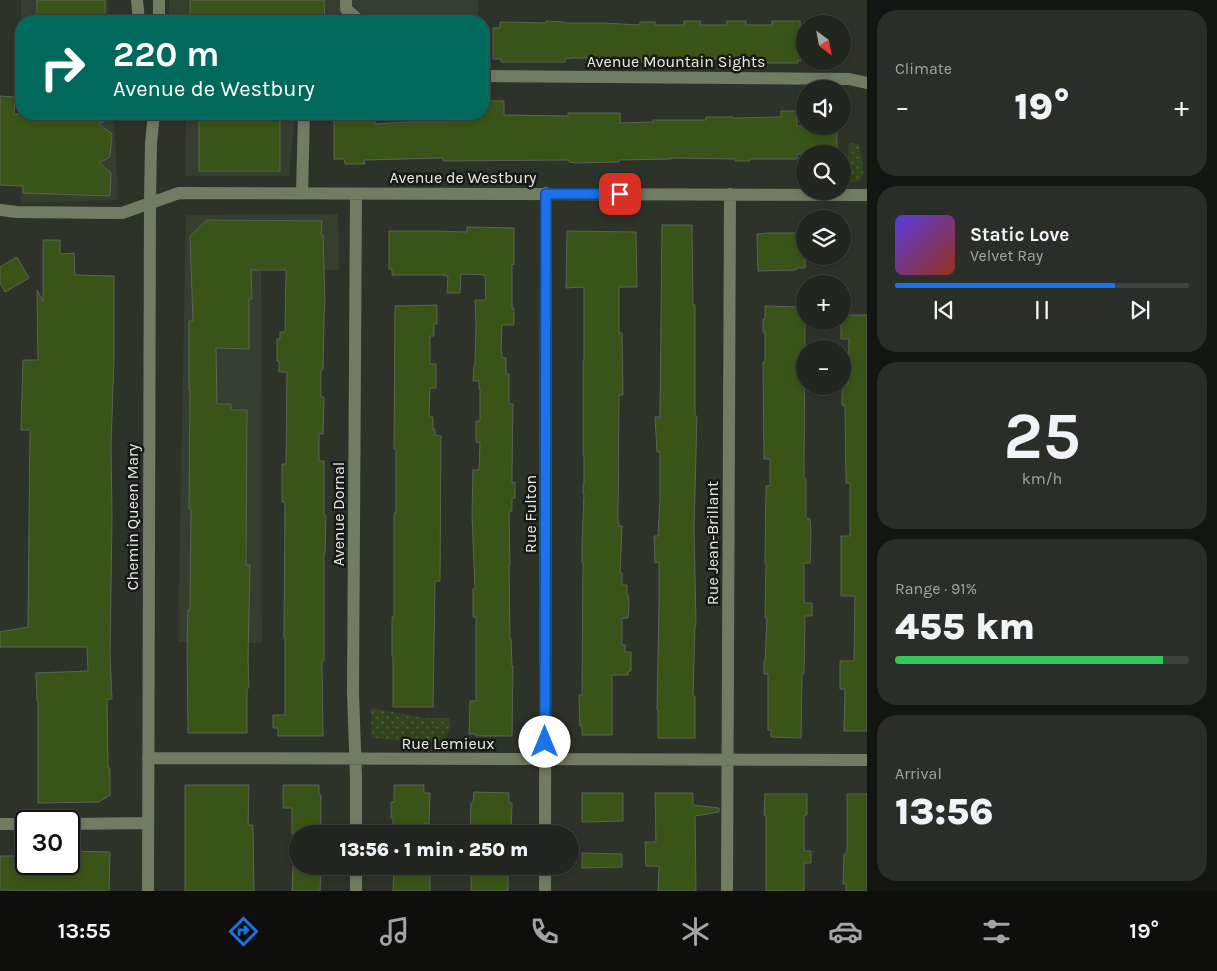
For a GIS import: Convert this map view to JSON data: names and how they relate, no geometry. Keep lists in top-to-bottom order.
{
  "streets": {
    "street": [
      "Avenue Mountain Sights",
      "Avenue de Westbury",
      "Avenue Dornal",
      "Rue Fulton",
      "Chemin Queen Mary",
      "Rue Jean-Brillant",
      "Rue Lemieux"
    ]
  },
  "crossings": [
    ["Avenue de Westbury", "Avenue Dornal"],
    ["Avenue de Westbury", "Rue Fulton"],
    ["Avenue de Westbury", "Chemin Queen Mary"],
    ["Avenue de Westbury", "Rue Jean-Brillant"],
    ["Avenue Dornal", "Rue Lemieux"],
    ["Rue Fulton", "Rue Lemieux"],
    ["Chemin Queen Mary", "Rue Lemieux"],
    ["Rue Jean-Brillant", "Rue Lemieux"]
  ],
  "north": "bottom right",
  "page": {
    "tile": [
      "Climate",
      ["25", "km/h"],
      ["Range · 91%", "455 km"],
      ["Arrival", "13:56"]
    ],
    "map_buttons": ["+", "−"],
    "turn": ["220 m", "Avenue de Westbury"],
    "heat": ["−", "19°", "+"],
    "song": ["Static Love", "Velvet Ray"],
    "limit": "30",
    "trip": "13:56 · 1 min · 250 m",
    "tabs": ["13:55", "19°"]
  }
}
